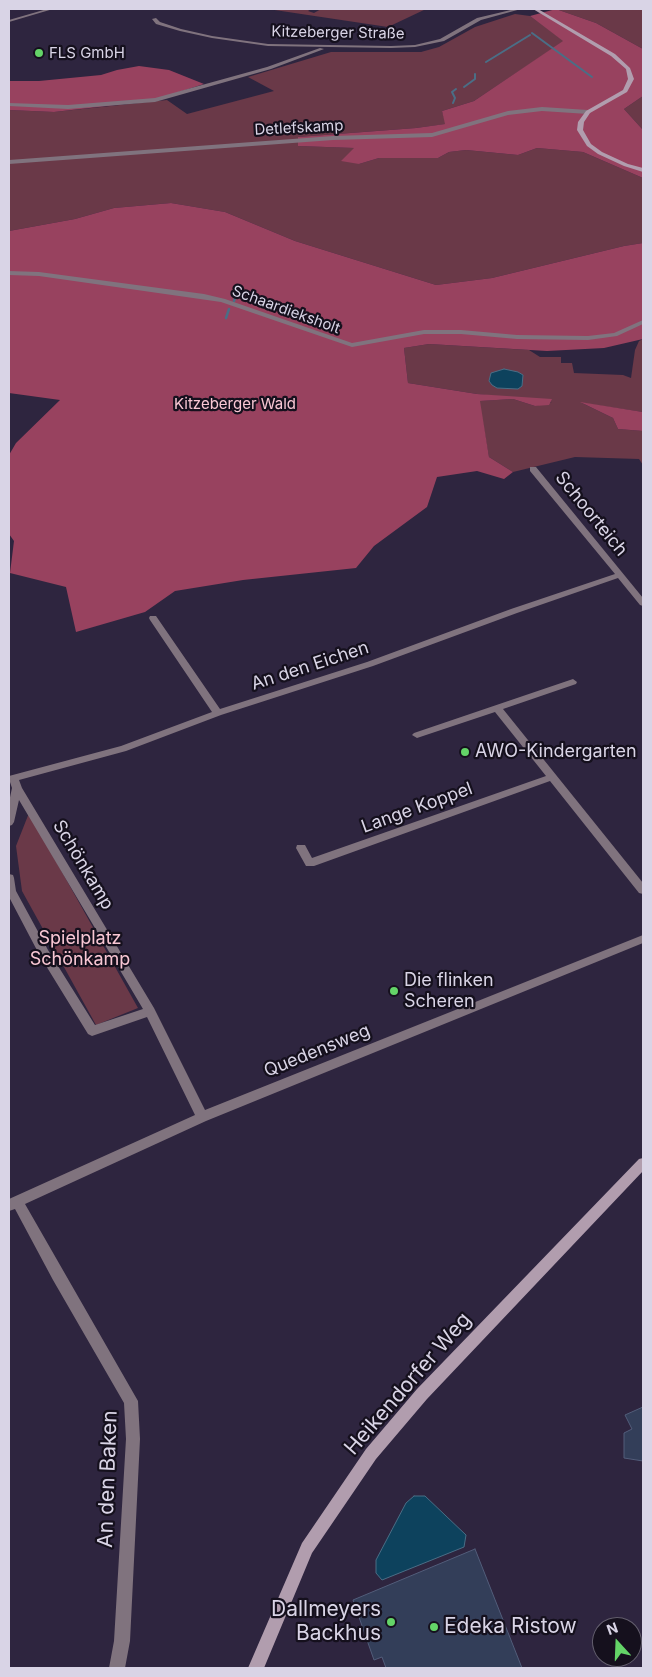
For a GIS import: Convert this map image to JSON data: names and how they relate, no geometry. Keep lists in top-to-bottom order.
{
  "streets": {
    "street": [
      "Kitzeberger Straße",
      "Detlefskamp",
      "Schaardieksholt",
      "Schoorteich",
      "An den Eichen",
      "Lange Koppel",
      "Schönkamp",
      "Quedensweg",
      "Heikendorfer Weg",
      "An den Baken"
    ]
  },
  "crossings": [
    ["Schoorteich", "An den Eichen"],
    ["An den Eichen", "Schönkamp"],
    ["Schönkamp", "Quedensweg"],
    ["Quedensweg", "An den Baken"]
  ],
  "parks": ["Kitzeberger Wald", "Spielplatz Schönkamp"],
  "places": [
    "FLS GmbH",
    "AWO-Kindergarten",
    "Die flinken Scheren",
    "Dallmeyers Backhus",
    "Edeka Ristow"
  ],
  "north": "top"
}
